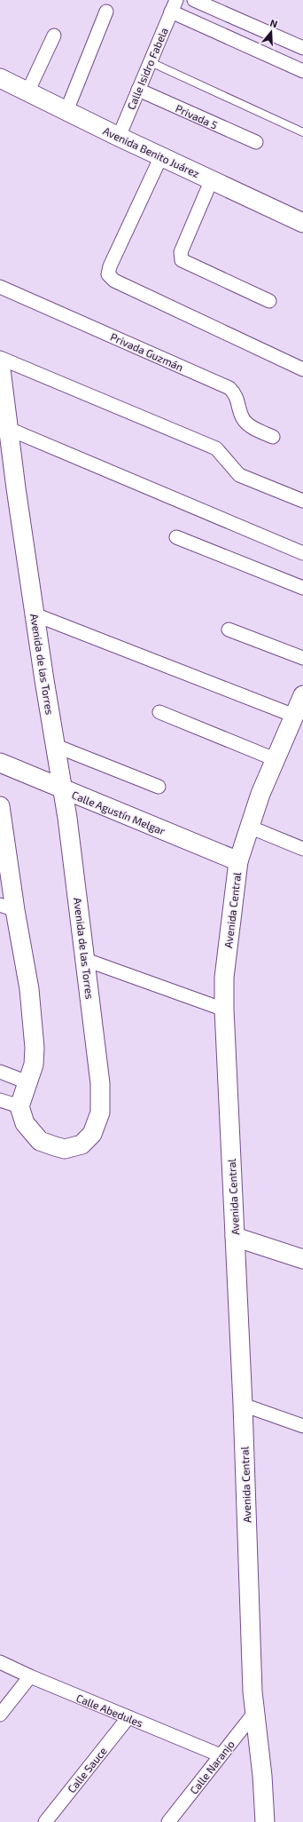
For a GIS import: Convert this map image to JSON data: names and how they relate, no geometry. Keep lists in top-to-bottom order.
{
  "streets": {
    "main road": [
      "Avenida Benito Juárez",
      "Avenida de las Torres",
      "Calle Agustín Melgar",
      "Avenida Central"
    ],
    "street": [
      "Calle Isidro Fabela",
      "Privada 5",
      "Privada Guzmán",
      "Calle Abedules",
      "Calle Naranjo",
      "Calle Sauce"
    ]
  },
  "crossings": [
    ["Calle Isidro Fabela", "Privada 5"],
    ["Calle Isidro Fabela", "Avenida Benito Juárez"],
    ["Avenida de las Torres", "Calle Agustín Melgar"],
    ["Calle Agustín Melgar", "Avenida Central"],
    ["Avenida Central", "Calle Naranjo"],
    ["Calle Abedules", "Calle Naranjo"],
    ["Calle Abedules", "Calle Sauce"]
  ],
  "north": "top"
}
